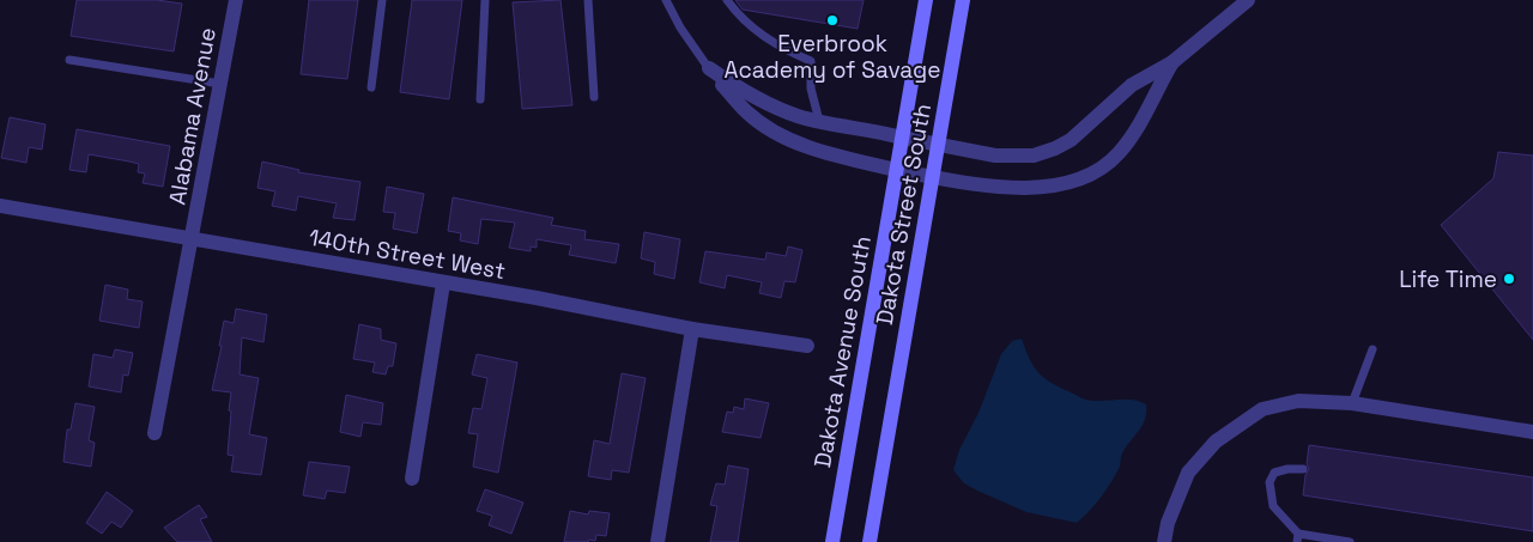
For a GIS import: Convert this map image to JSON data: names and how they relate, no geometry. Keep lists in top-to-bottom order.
{
  "streets": {
    "main road": ["Dakota Street South", "Dakota Avenue South"],
    "street": ["Alabama Avenue", "140th Street West"]
  },
  "crossings": [
    ["Alabama Avenue", "140th Street West"],
    ["Dakota Street South", "Dakota Avenue South"]
  ],
  "places": ["Everbrook Academy of Savage", "Life Time"]
}
